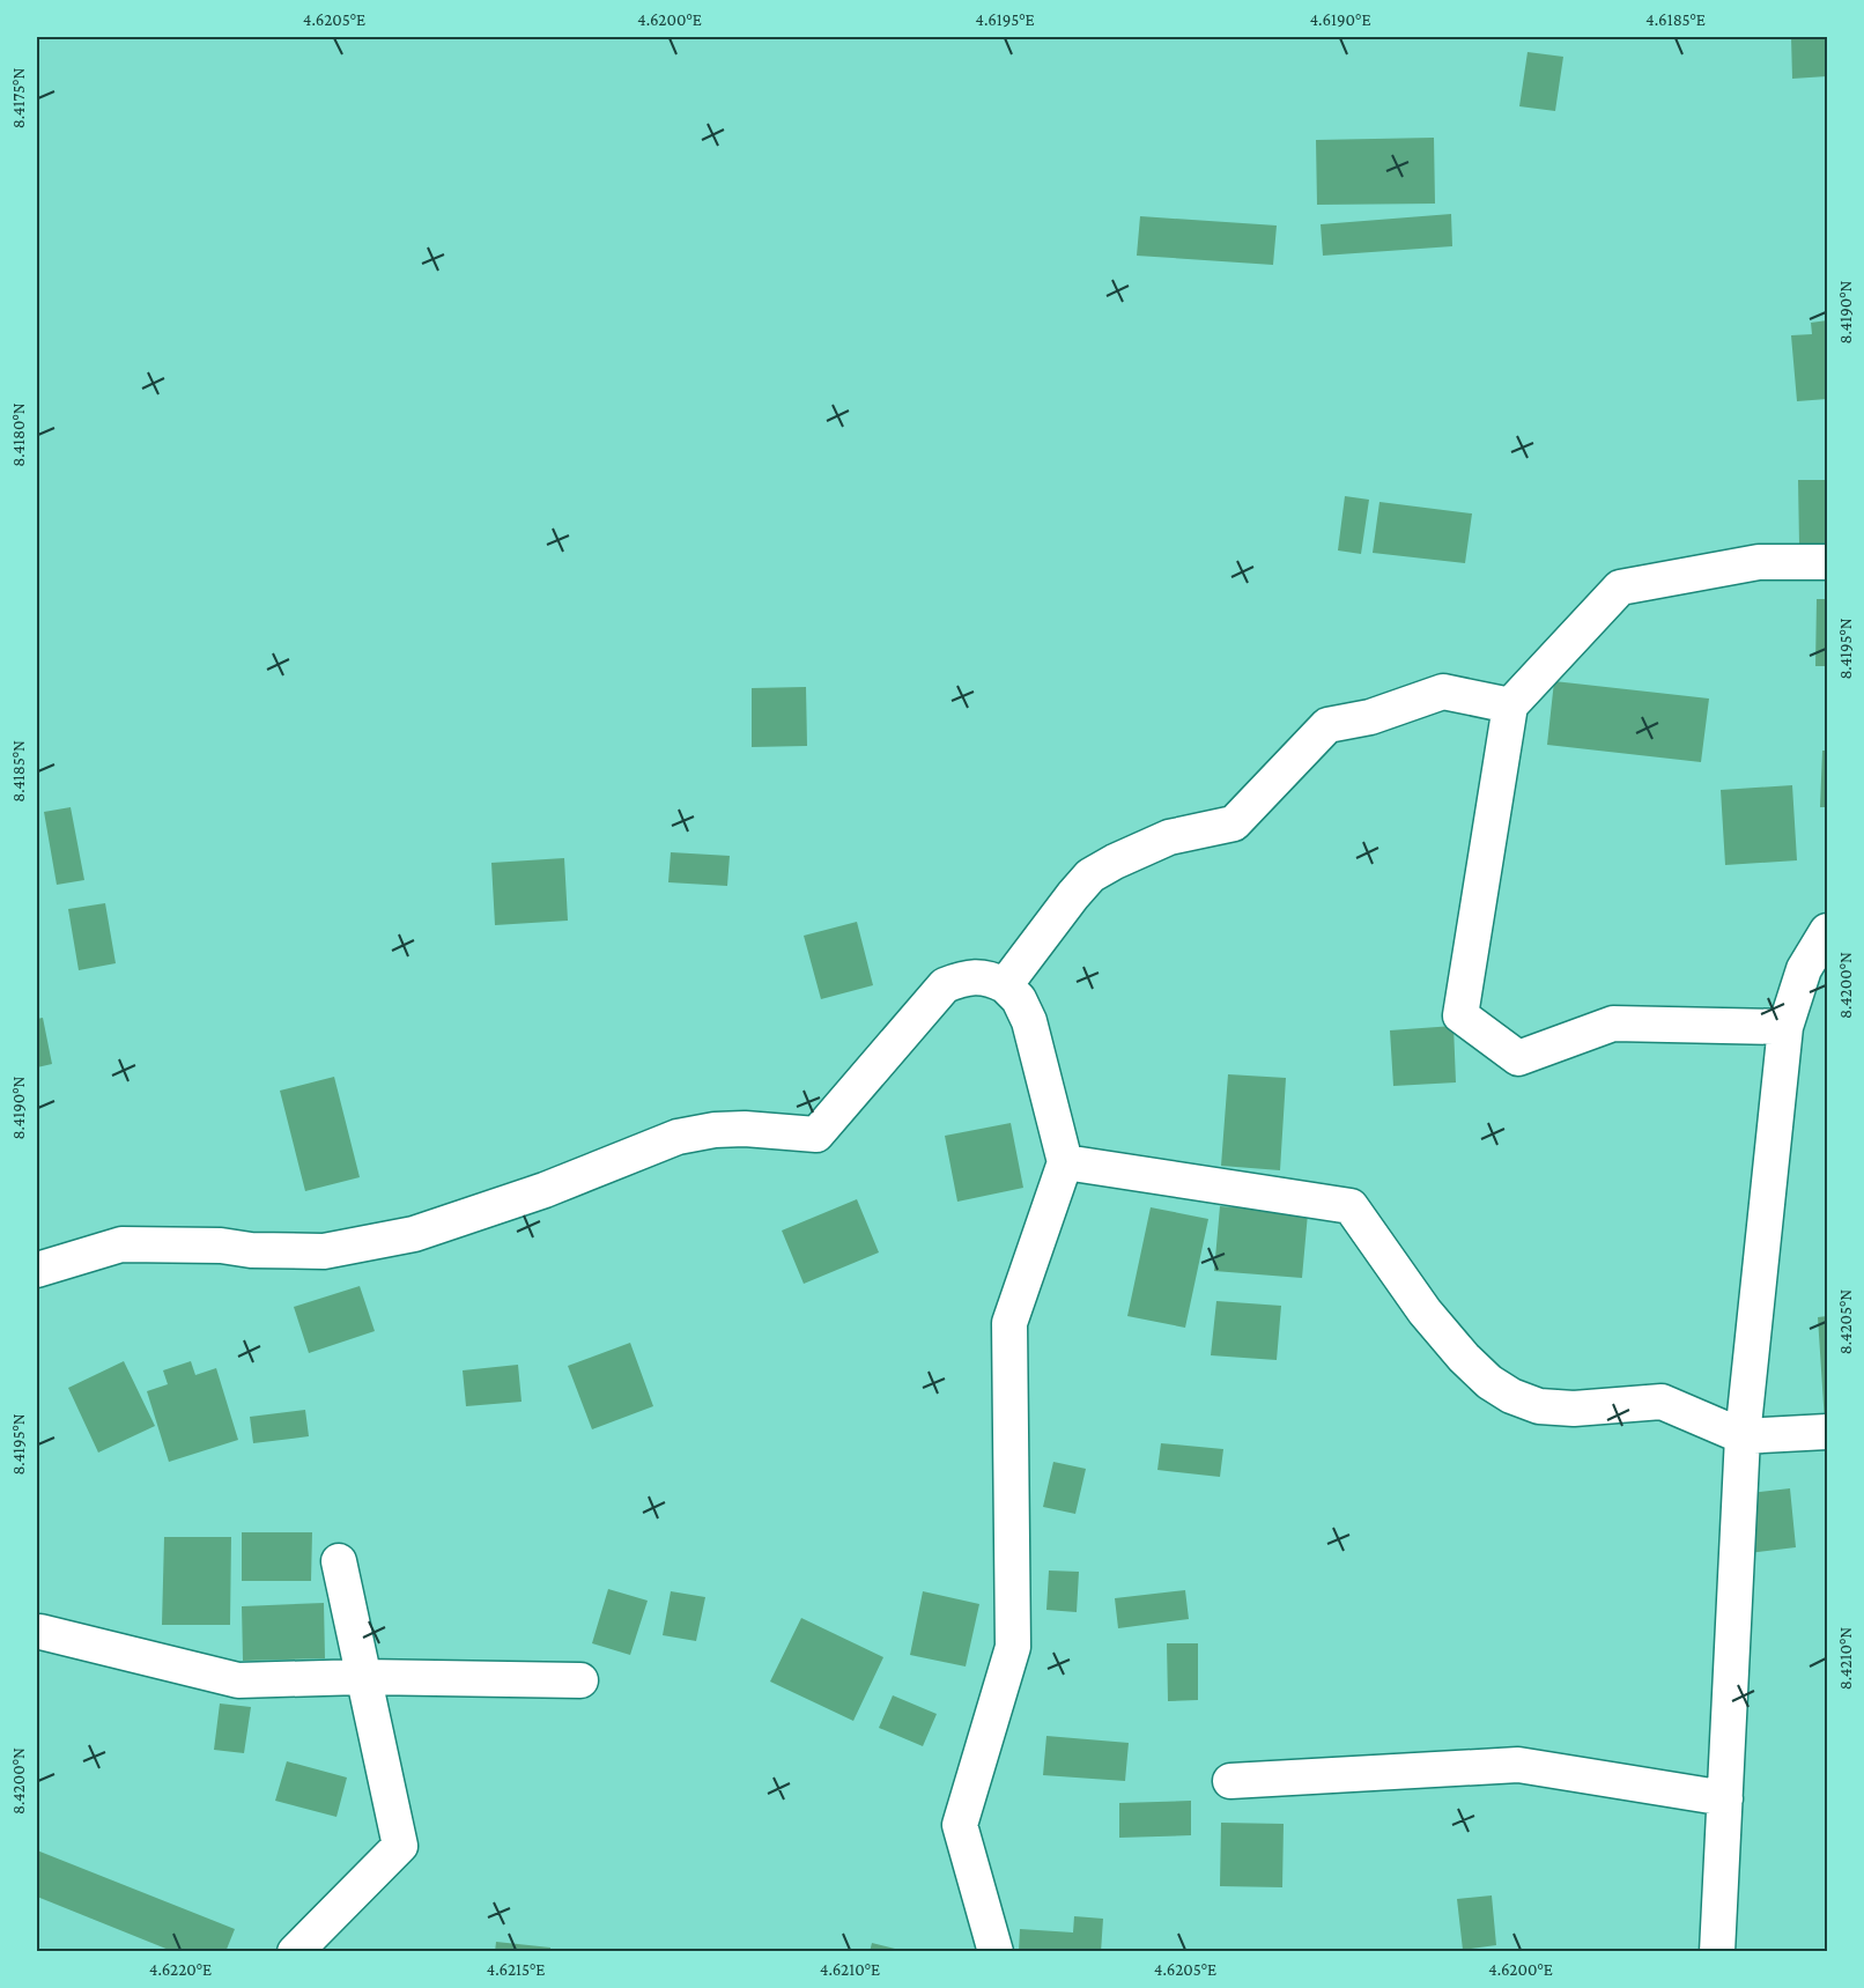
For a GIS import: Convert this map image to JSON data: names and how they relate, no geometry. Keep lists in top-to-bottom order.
{
  "coordinates": [
    "4.6205°E",
    "4.6200°E",
    "4.6195°E",
    "4.6190°E",
    "4.6185°E",
    "8.4175°N",
    "8.4190°N",
    "8.4180°N",
    "8.4195°N",
    "8.4185°N",
    "8.4200°N",
    "8.4205°N",
    "8.4210°N",
    "4.6220°E",
    "4.6215°E",
    "4.6210°E"
  ]
}
